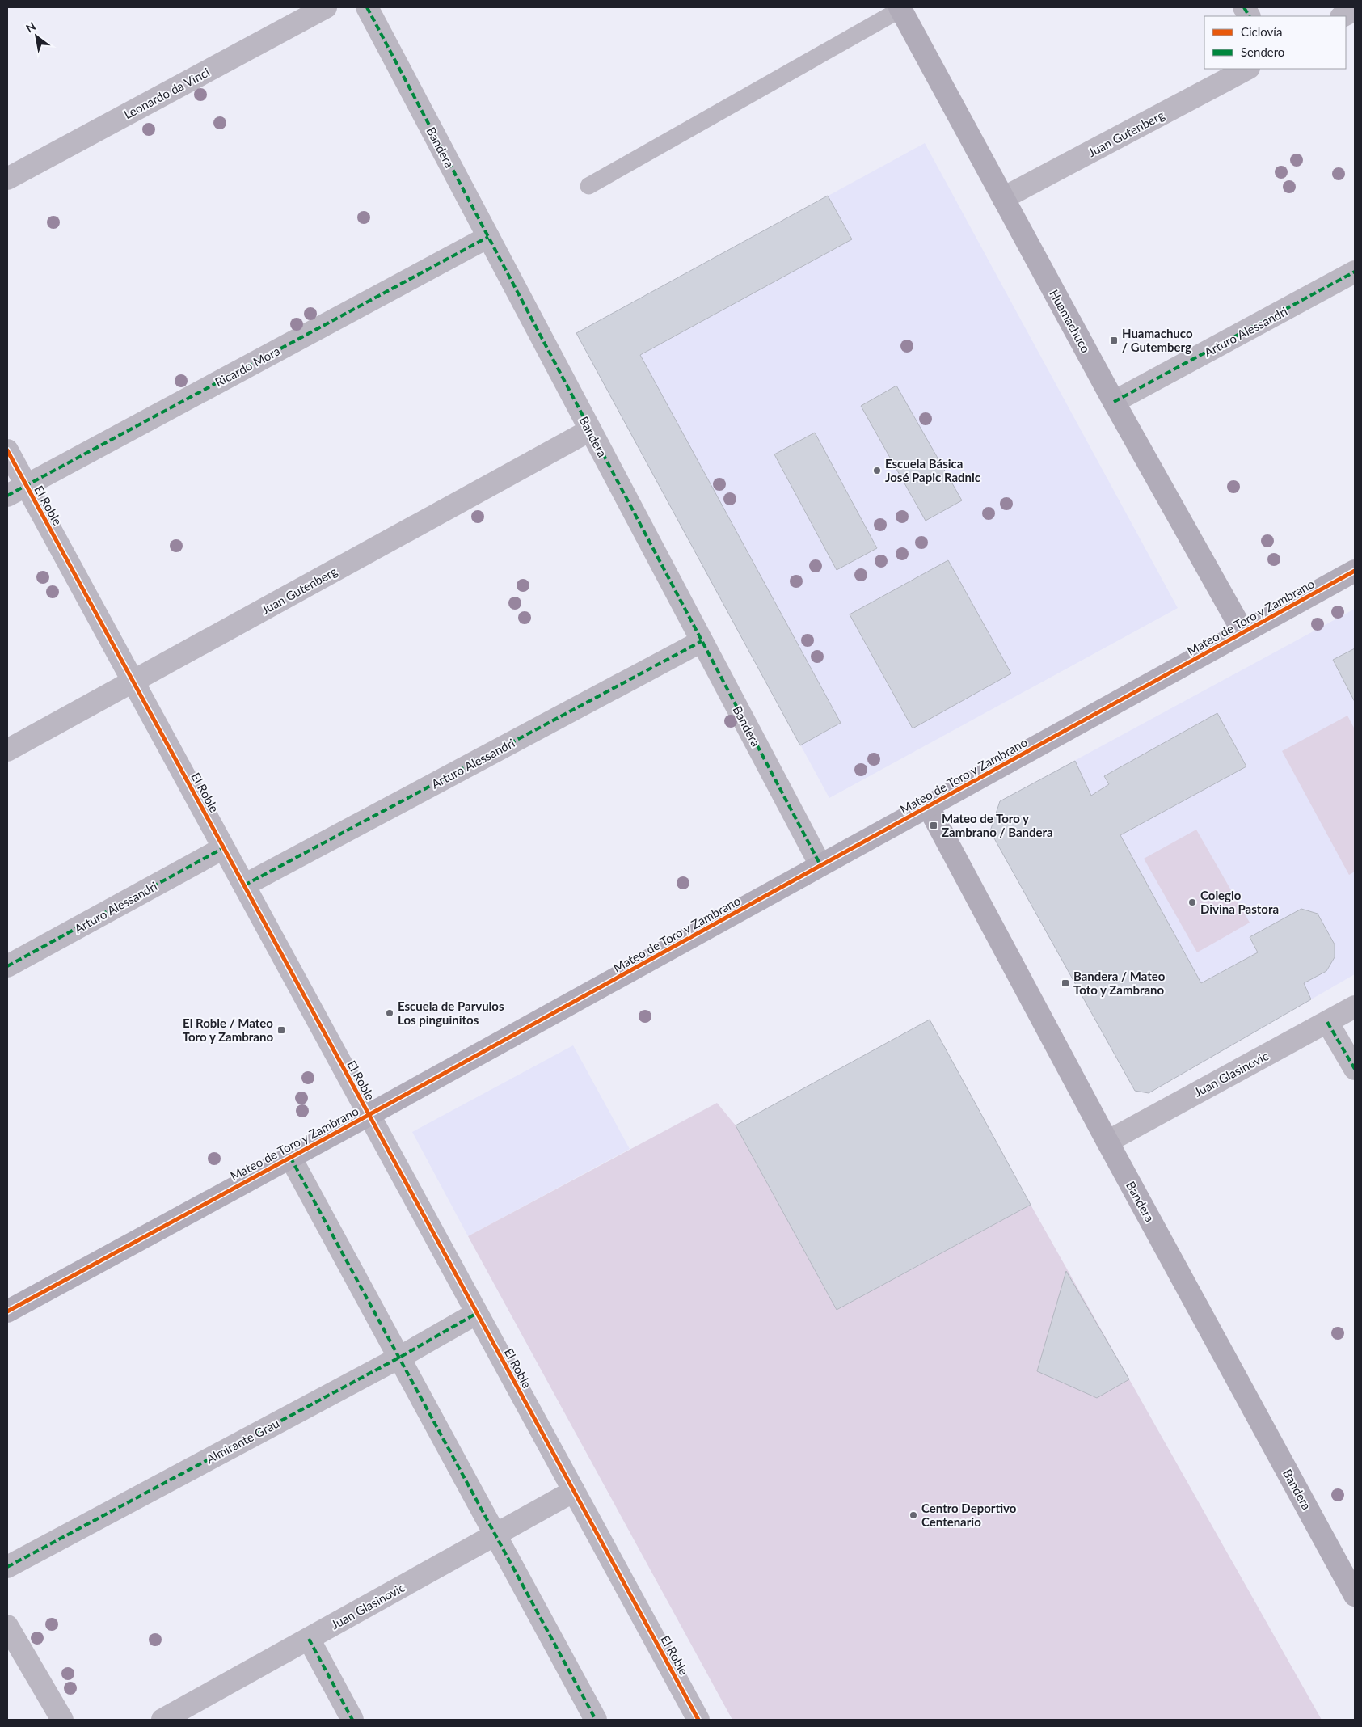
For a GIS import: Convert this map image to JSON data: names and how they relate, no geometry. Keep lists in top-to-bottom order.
{
  "streets": {
    "street": [
      "Leonardo da Vinci",
      "Juan Gutenberg",
      "Bandera",
      "Huamachuco",
      "Arturo Alessandri",
      "Ricardo Mora",
      "El Roble",
      "Mateo de Toro y Zambrano",
      "Juan Glasinovic",
      "Almirante Grau"
    ]
  },
  "crossings": [
    ["Juan Gutenberg", "Bandera"],
    ["Juan Gutenberg", "Huamachuco"],
    ["Juan Gutenberg", "El Roble"],
    ["Bandera", "Arturo Alessandri"],
    ["Bandera", "Ricardo Mora"],
    ["Bandera", "Mateo de Toro y Zambrano"],
    ["Bandera", "Juan Glasinovic"],
    ["Huamachuco", "Arturo Alessandri"],
    ["Huamachuco", "Mateo de Toro y Zambrano"],
    ["Arturo Alessandri", "El Roble"],
    ["Ricardo Mora", "El Roble"],
    ["El Roble", "Mateo de Toro y Zambrano"],
    ["El Roble", "Juan Glasinovic"],
    ["El Roble", "Almirante Grau"]
  ],
  "places": {
    "transit": [
      "Huamachuco / Gutemberg",
      "Mateo de Toro y Zambrano / Bandera",
      "Bandera / Mateo Toto y Zambrano",
      "El Roble / Mateo Toro y Zambrano"
    ],
    "other": [
      "Escuela Básica José Papic Radnic",
      "Colegio Divina Pastora",
      "Escuela de Parvulos Los pinguinitos",
      "Centro Deportivo Centenario"
    ]
  },
  "legend": ["Ciclovía", "Sendero"],
  "north": "top left"
}
